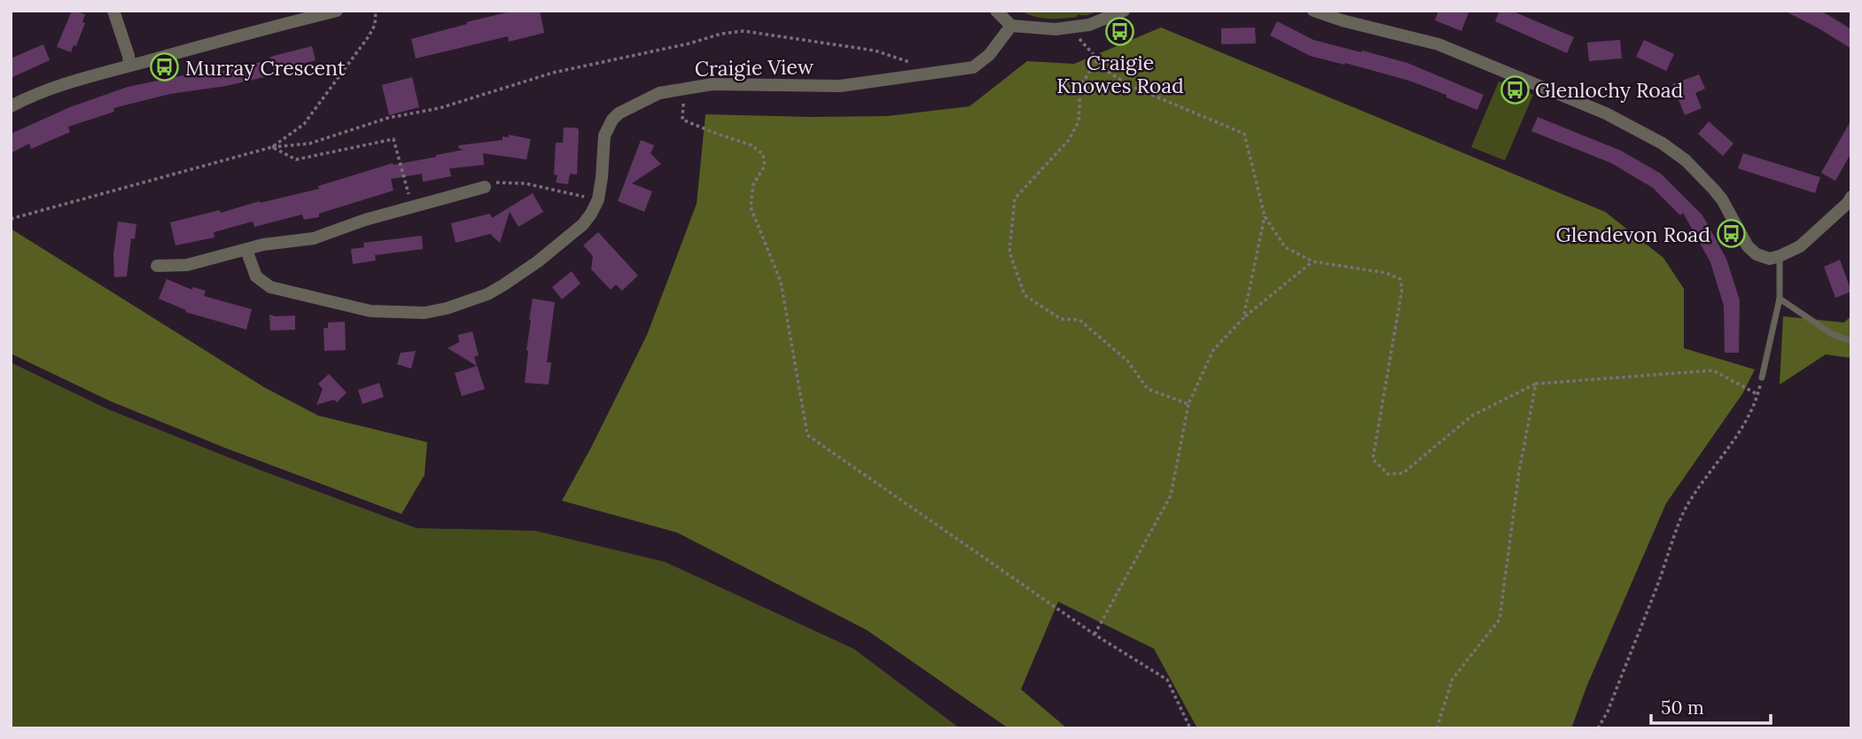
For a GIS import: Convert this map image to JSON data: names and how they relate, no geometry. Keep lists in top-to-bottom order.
{
  "streets": {
    "street": ["Craigie View"]
  },
  "places": {
    "bus stop": [
      "Craigie Knowes Road",
      "Murray Crescent",
      "Glenlochy Road",
      "Glendevon Road"
    ]
  },
  "scale_bar": "50 m"
}
